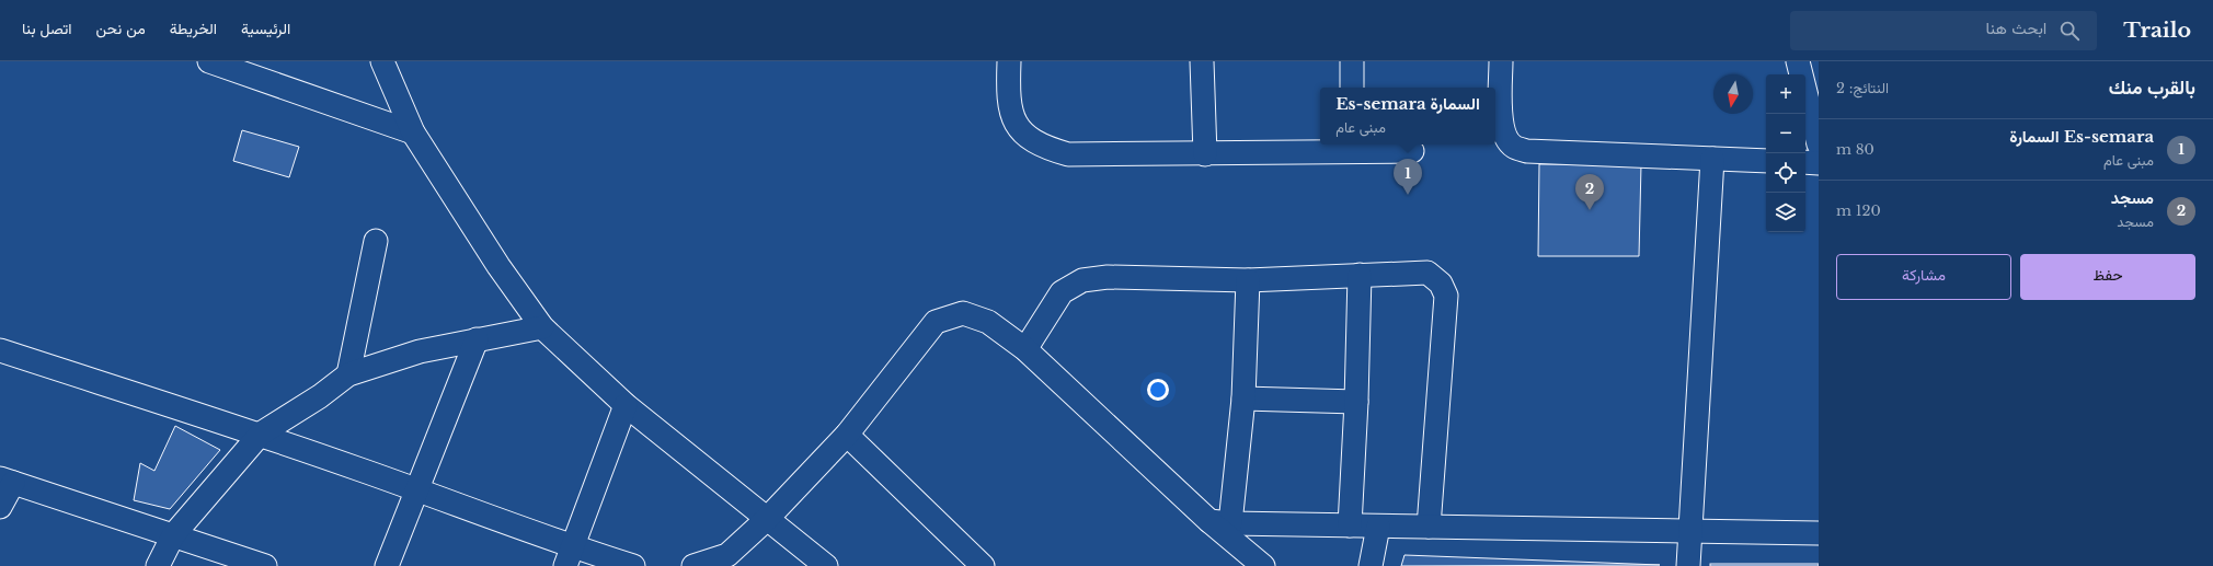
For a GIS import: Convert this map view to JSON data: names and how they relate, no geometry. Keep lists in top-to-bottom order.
{
  "north": "bottom",
  "page": {
    "header": "Trailo",
    "search": "ابحث هنا",
    "nav": [
      "الرئيسية",
      "الخريطة",
      "من نحن",
      "اتصل بنا"
    ],
    "heading": ["بالقرب منك", "النتائج: 2"],
    "map_buttons": ["+", "−"],
    "popup": ["Es-semara السمارة", "مبنى عام"],
    "list": [
      {
        "mark": "1",
        "name": "Es-semara السمارة",
        "note": "مبنى عام",
        "value": "80 m"
      },
      {
        "mark": "2",
        "name": "مسجد",
        "note": "مسجد",
        "value": "120 m"
      }
    ],
    "pins": ["1", "2"],
    "buttons": ["حفظ", "مشاركة"]
  }
}
